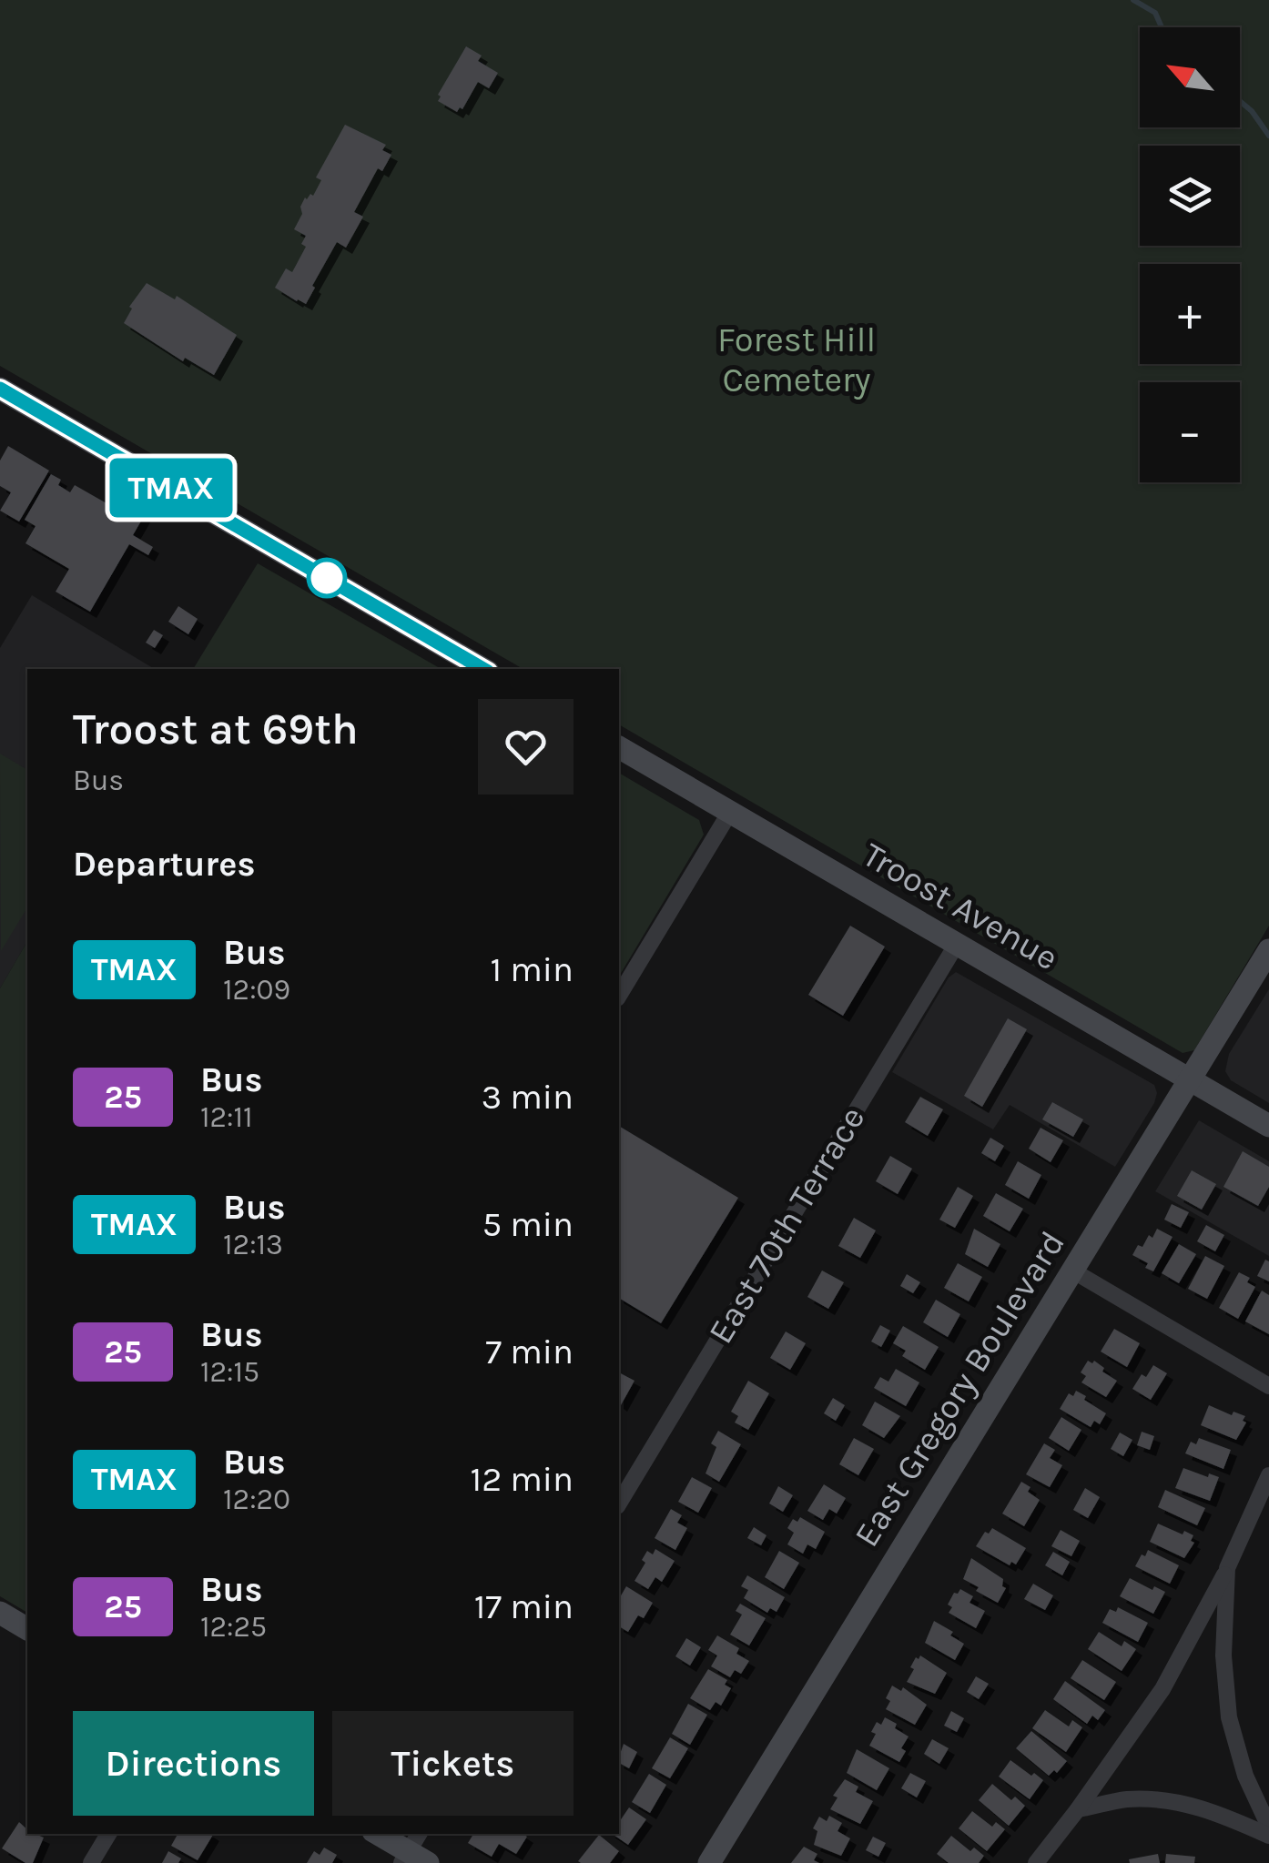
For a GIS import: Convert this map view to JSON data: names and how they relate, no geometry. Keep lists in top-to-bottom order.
{
  "streets": {
    "main road": ["Troost Avenue", "East Gregory Boulevard"],
    "street": ["East 70th Terrace"]
  },
  "crossings": [
    ["Troost Avenue", "East 70th Terrace"],
    ["Troost Avenue", "East Gregory Boulevard"]
  ],
  "parks": ["Forest Hill Cemetery"],
  "lines": ["bus line TMAX"],
  "north": "top left",
  "page": {
    "on_map": "TMAX",
    "map_buttons": ["+", "−"],
    "heading": [
      ["Troost at 69th", "Bus"],
      "Departures"
    ],
    "list": [
      {
        "mark": "TMAX",
        "name": "Bus",
        "note": "12:09",
        "value": "1 min"
      },
      {
        "mark": "25",
        "name": "Bus",
        "note": "12:11",
        "value": "3 min"
      },
      {
        "mark": "TMAX",
        "name": "Bus",
        "note": "12:13",
        "value": "5 min"
      },
      {
        "mark": "25",
        "name": "Bus",
        "note": "12:15",
        "value": "7 min"
      },
      {
        "mark": "TMAX",
        "name": "Bus",
        "note": "12:20",
        "value": "12 min"
      },
      {
        "mark": "25",
        "name": "Bus",
        "note": "12:25",
        "value": "17 min"
      }
    ],
    "buttons": ["Directions", "Tickets"]
  }
}
